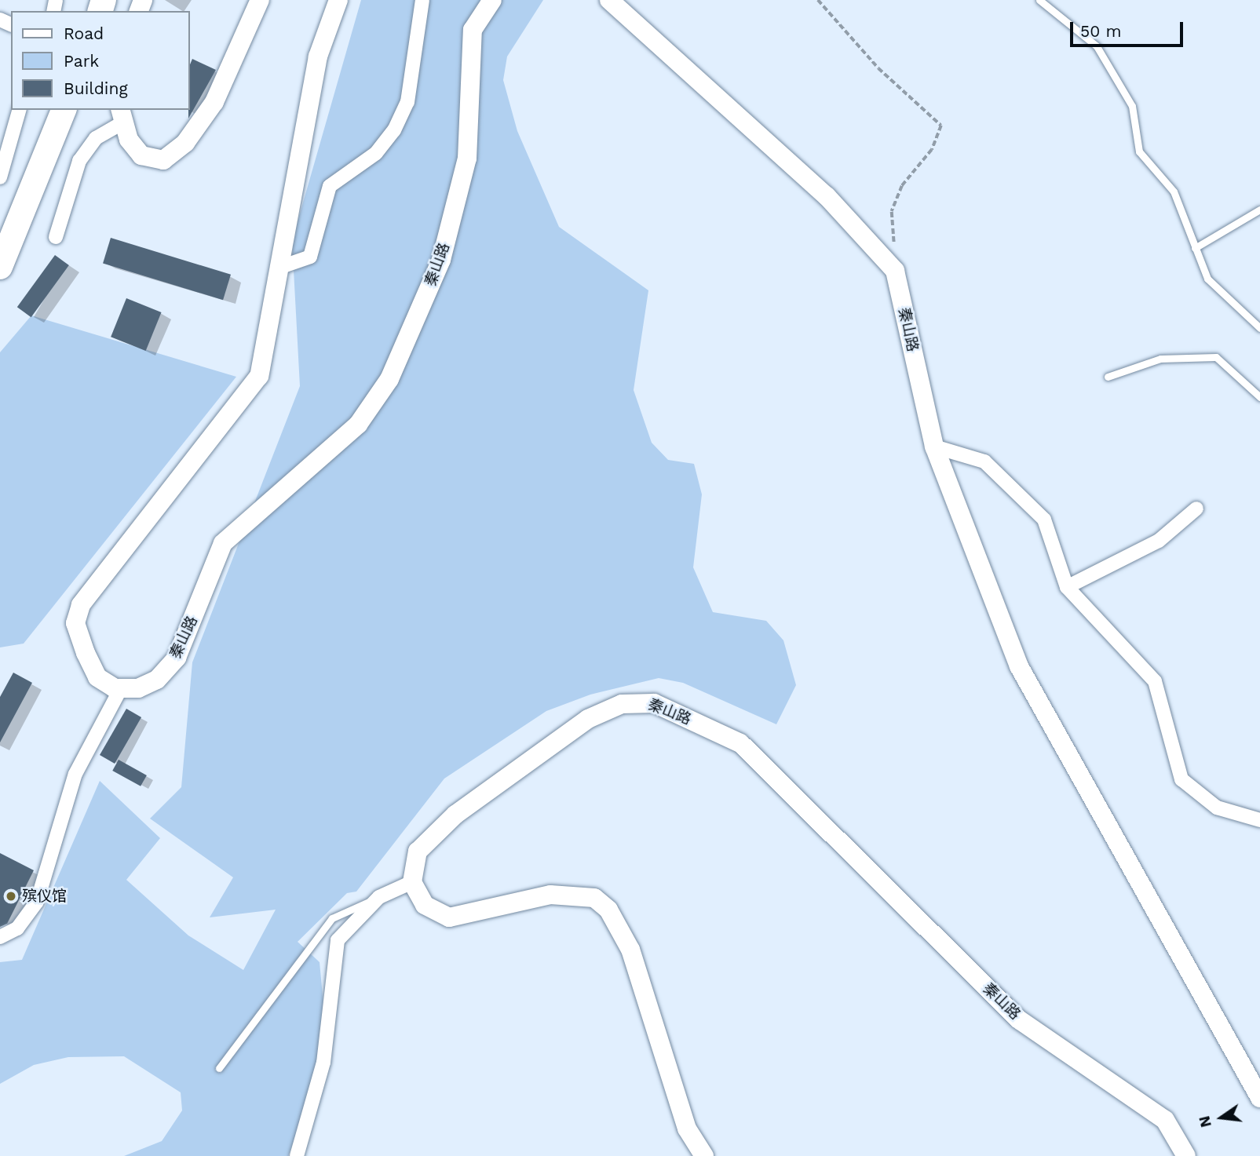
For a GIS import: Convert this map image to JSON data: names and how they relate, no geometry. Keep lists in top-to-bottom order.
{
  "streets": {
    "main road": ["秦山路"]
  },
  "places": ["殡仪馆"],
  "legend": ["Road", "Park", "Building"],
  "scale_bar": "50 m",
  "north": "left"
}
